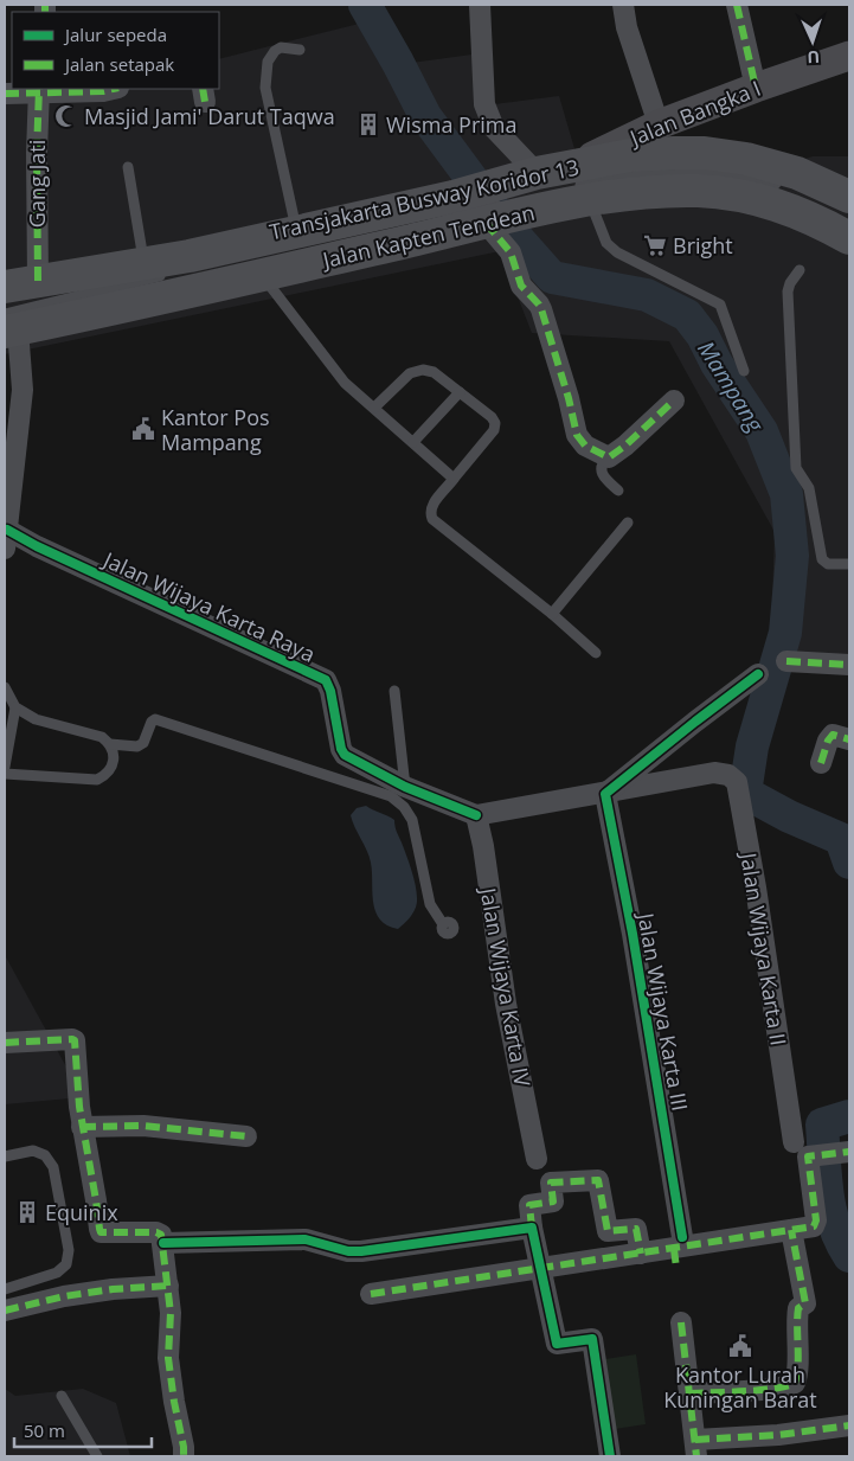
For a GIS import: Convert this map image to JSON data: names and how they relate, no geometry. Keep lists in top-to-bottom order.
{
  "streets": {
    "main road": ["Jalan Kapten Tendean"],
    "street": [
      "Jalan Bangka I",
      "Gang Jati",
      "Jalan Wijaya Karta Raya",
      "Jalan Wijaya Karta II",
      "Jalan Wijaya Karta IV",
      "Jalan Wijaya Karta III"
    ],
    "lane": ["Transjakarta Busway Koridor 13"]
  },
  "crossings": [
    ["Jalan Bangka I", "Transjakarta Busway Koridor 13"],
    ["Jalan Bangka I", "Jalan Kapten Tendean"],
    ["Gang Jati", "Jalan Kapten Tendean"],
    ["Transjakarta Busway Koridor 13", "Jalan Kapten Tendean"],
    ["Jalan Kapten Tendean", "Jalan Wijaya Karta Raya"],
    ["Jalan Wijaya Karta Raya", "Jalan Wijaya Karta IV"],
    ["Jalan Wijaya Karta II", "Jalan Wijaya Karta III"]
  ],
  "water": ["Mampang"],
  "places": {
    "mosque": ["Masjid Jami' Darut Taqwa"],
    "building": ["Wisma Prima", "Equinix"],
    "supermarket": ["Bright"],
    "public building": ["Kantor Pos Mampang", "Kantor Lurah Kuningan Barat"]
  },
  "legend": ["Jalur sepeda", "Jalan setapak"],
  "scale_bar": "50 m",
  "north": "bottom"
}
